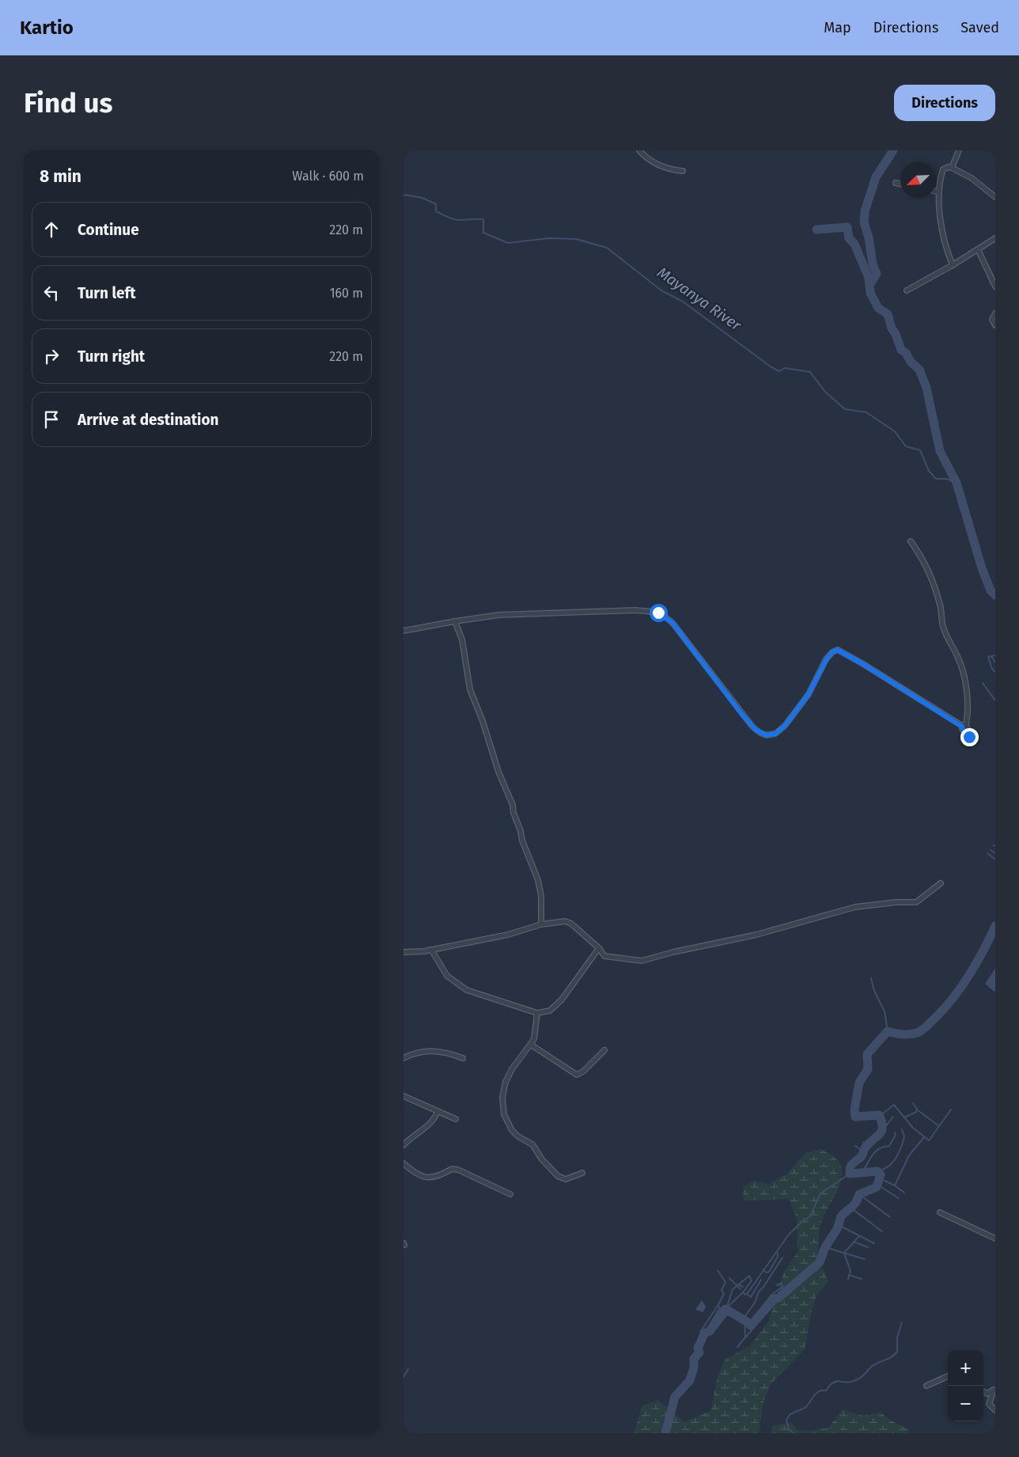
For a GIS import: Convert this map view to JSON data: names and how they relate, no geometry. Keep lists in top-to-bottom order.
{
  "water": ["Mayanya River"],
  "north": "bottom left",
  "page": {
    "header": "Kartio",
    "nav": ["Map", "Directions", "Saved"],
    "buttons": "Directions",
    "title": "Find us",
    "heading": ["8 min", "Walk · 600 m"],
    "list": [
      ["Continue", "220 m"],
      ["Turn left", "160 m"],
      ["Turn right", "220 m"],
      "Arrive at destination"
    ],
    "map_buttons": ["+", "−"]
  }
}
